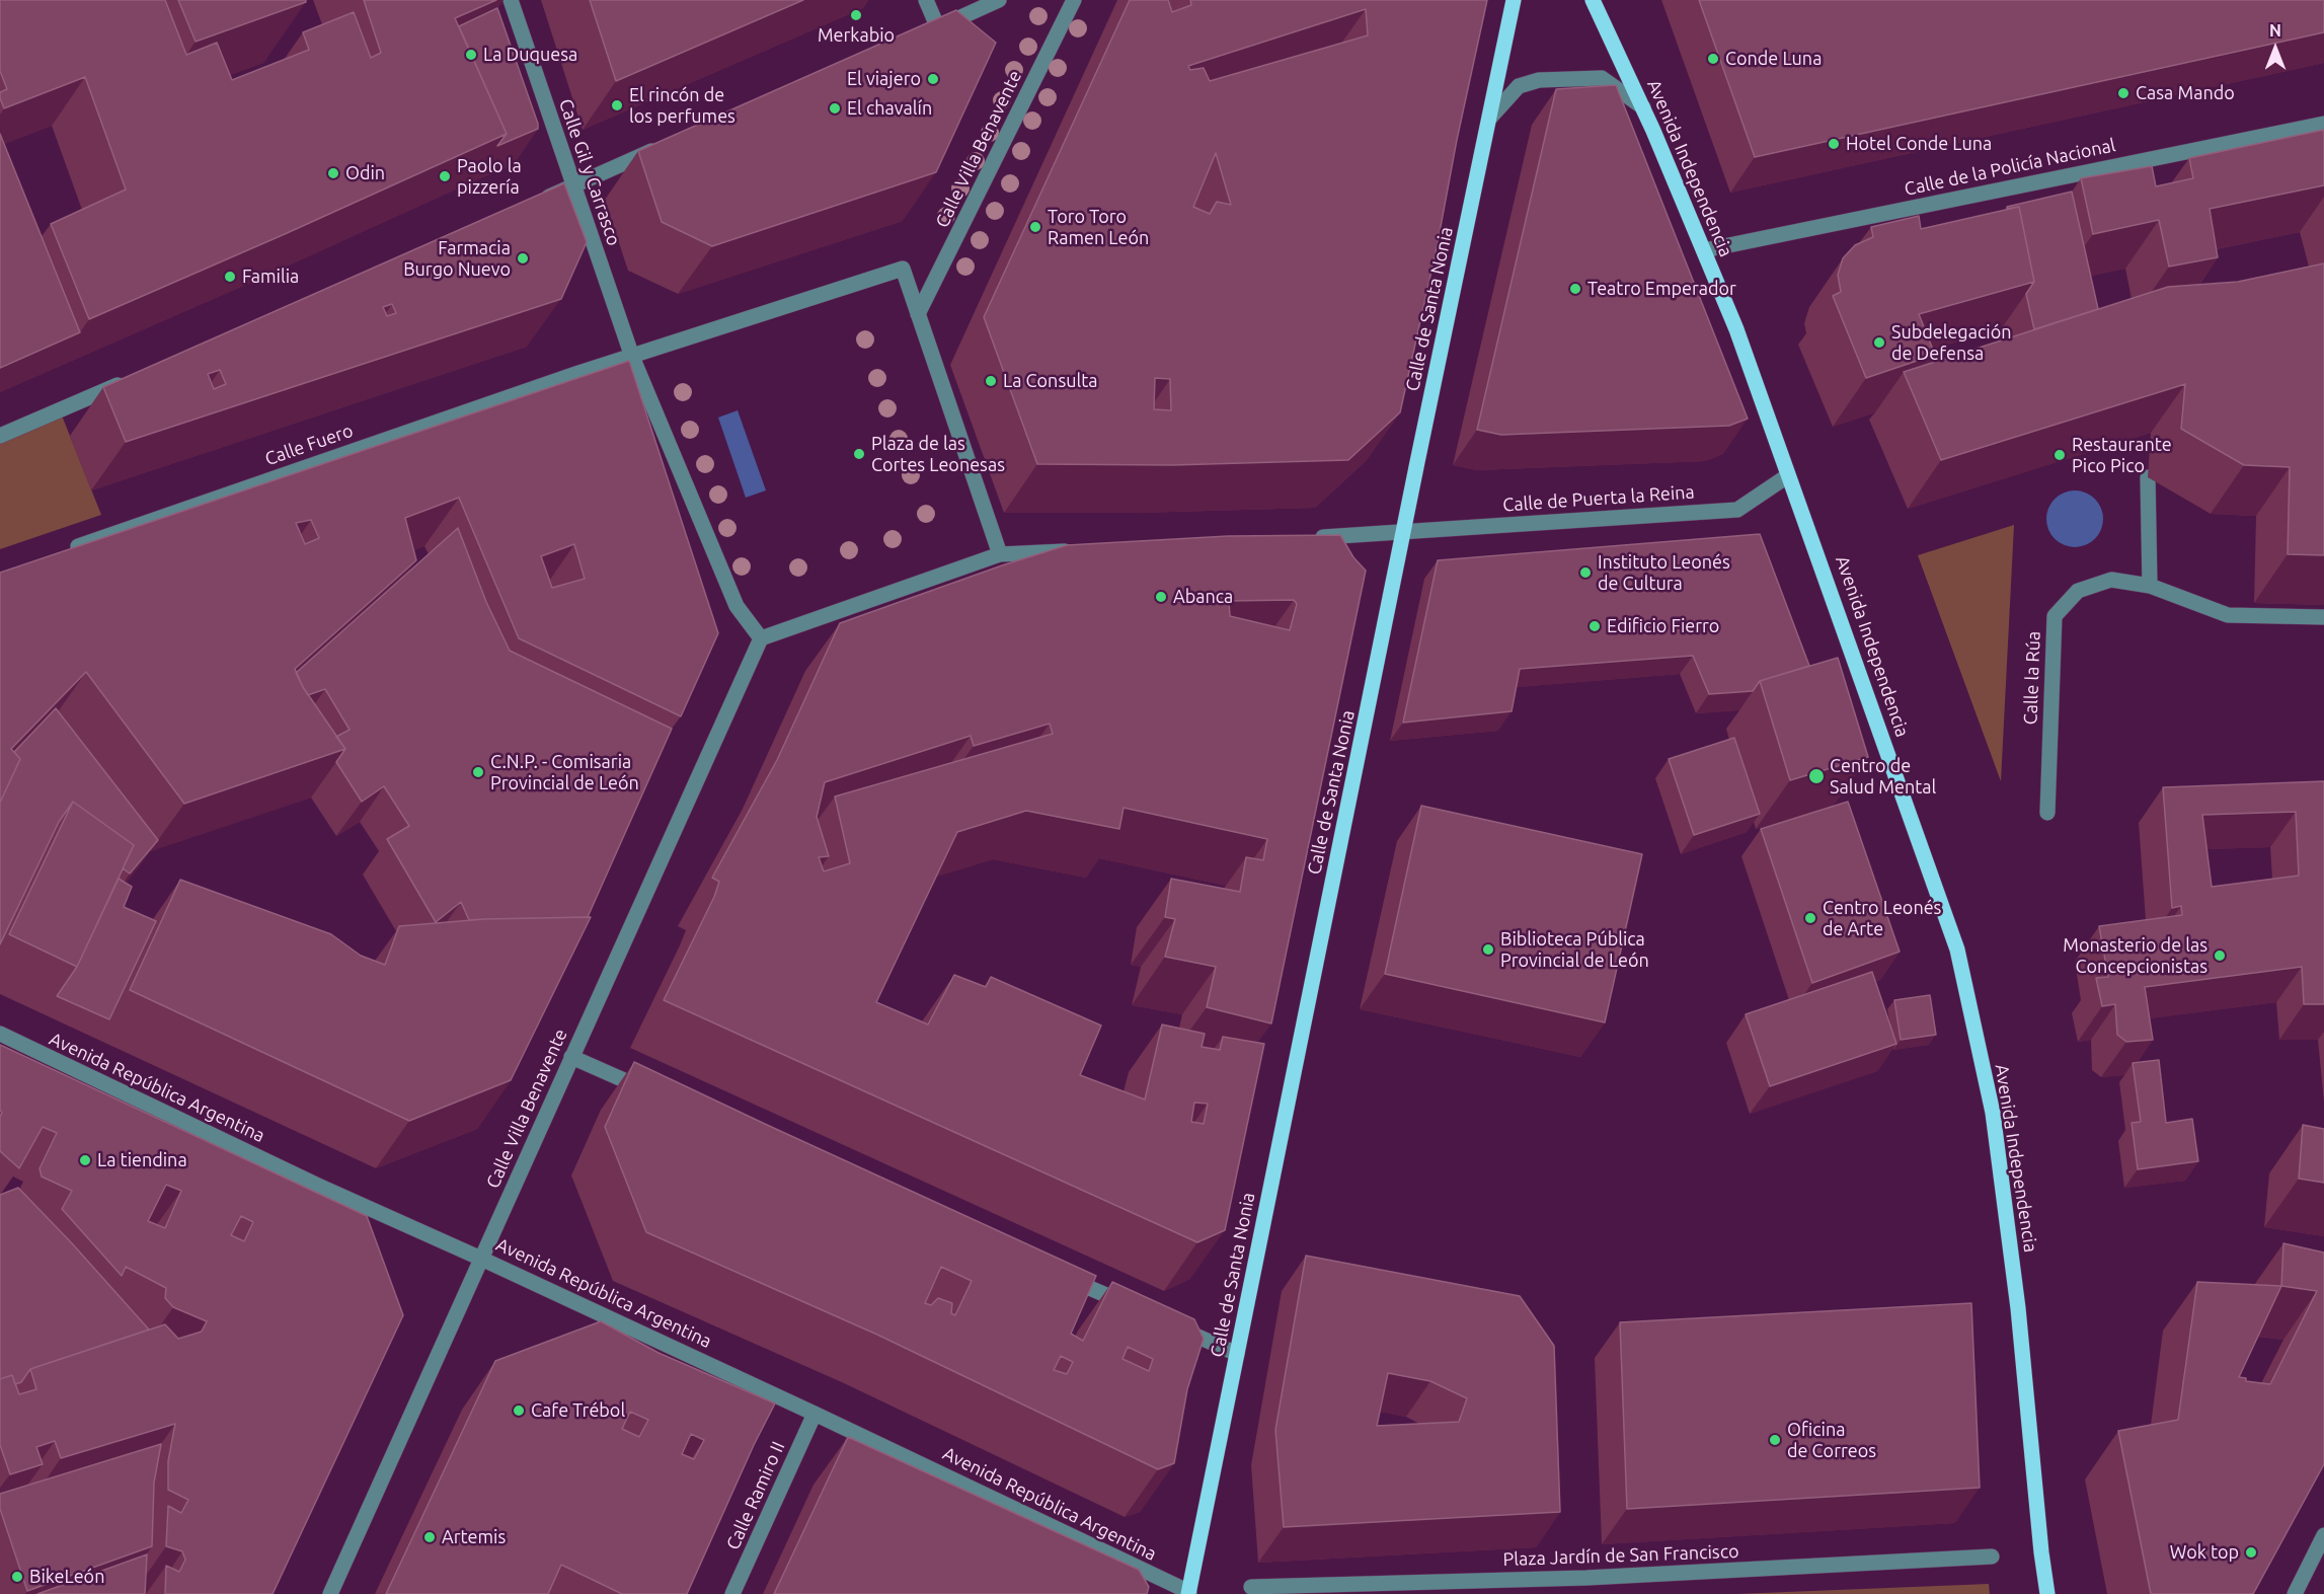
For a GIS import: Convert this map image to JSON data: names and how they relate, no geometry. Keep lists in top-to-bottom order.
{
  "streets": {
    "main road": ["Avenida Independencia", "Calle de Santa Nonia"],
    "street": [
      "Calle Villa Benavente",
      "Calle de la Policía Nacional",
      "Calle Gil y Carrasco",
      "Calle Fuero",
      "Calle de Puerta la Reina",
      "Calle la Rúa",
      "Avenida República Argentina",
      "Calle Ramiro II",
      "Plaza Jardín de San Francisco"
    ]
  },
  "crossings": [
    ["Calle Villa Benavente", "Avenida República Argentina"],
    ["Calle de la Policía Nacional", "Avenida Independencia"],
    ["Avenida Independencia", "Calle de Puerta la Reina"],
    ["Calle Gil y Carrasco", "Calle Fuero"],
    ["Calle de Santa Nonia", "Calle de Puerta la Reina"],
    ["Calle de Santa Nonia", "Avenida República Argentina"],
    ["Avenida República Argentina", "Calle Ramiro II"]
  ],
  "places": [
    "Merkabio",
    "La Duquesa",
    "Conde Luna",
    "El viajero",
    "Casa Mando",
    "El rincón de los perfumes",
    "El chavalín",
    "Hotel Conde Luna",
    "Odin",
    "Paolo la pizzería",
    "Toro Toro Ramen León",
    "Farmacia Burgo Nuevo",
    "Familia",
    "Teatro Emperador",
    "Subdelegación de Defensa",
    "La Consulta",
    "Plaza de las Cortes Leonesas",
    "Restaurante Pico Pico",
    "Instituto Leonés de Cultura",
    "Abanca",
    "Edificio Fierro",
    "C.N.P. - Comisaria Provincial de León",
    "Centro de Salud Mental",
    "Centro Leonés de Arte",
    "Biblioteca Pública Provincial de León",
    "Monasterio de las Concepcionistas",
    "La tiendina",
    "Cafe Trébol",
    "Oficina de Correos",
    "Artemis",
    "Wok top",
    "BikeLeón"
  ],
  "north": "top"
}
